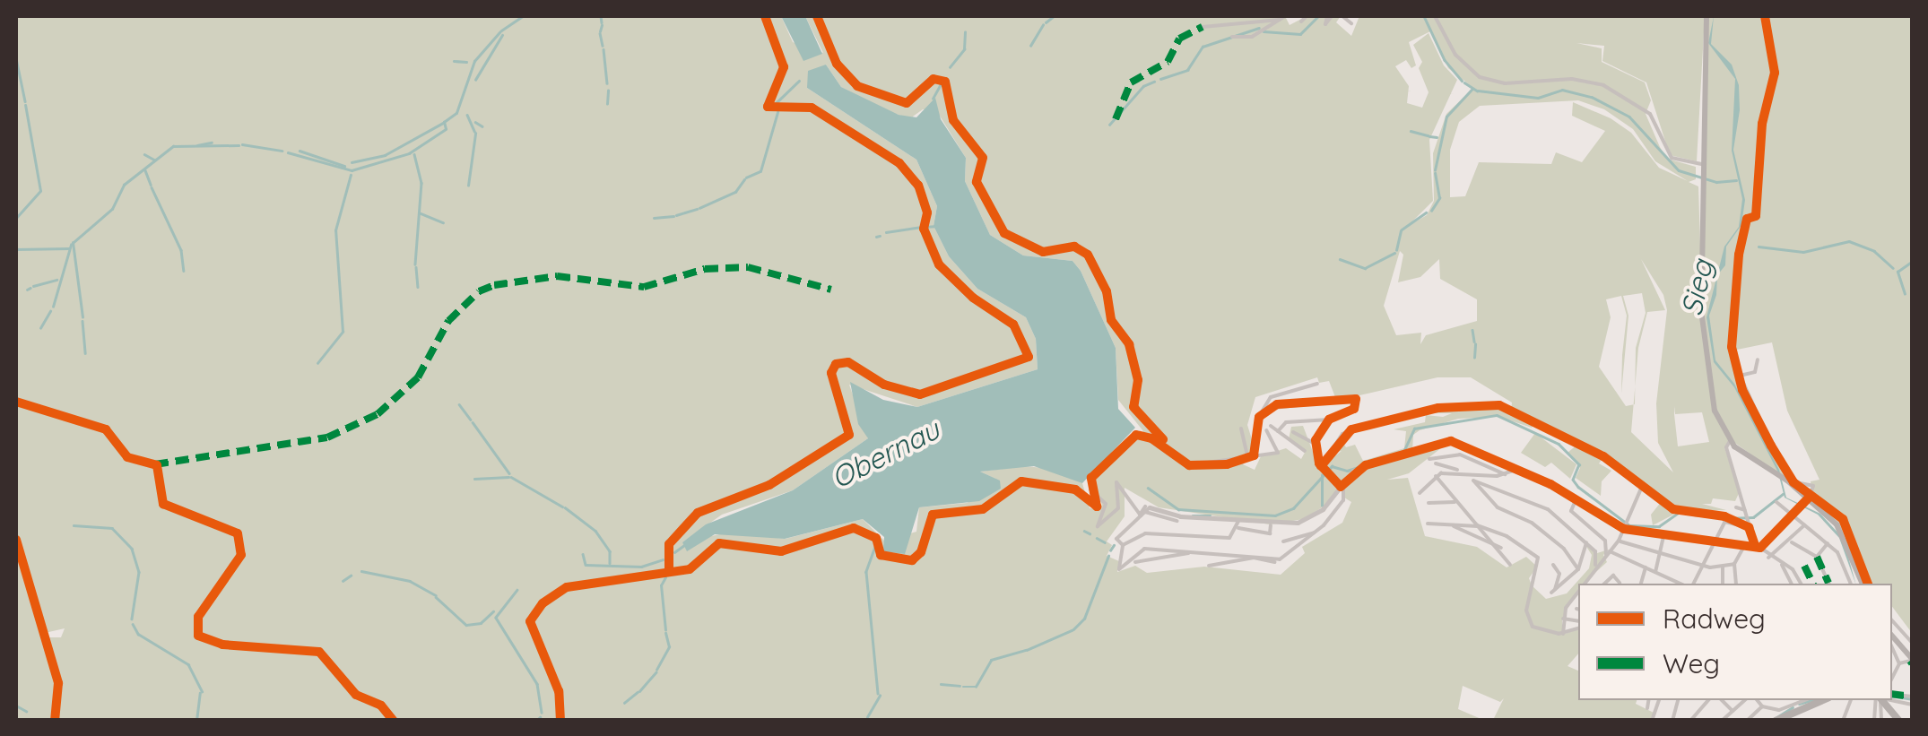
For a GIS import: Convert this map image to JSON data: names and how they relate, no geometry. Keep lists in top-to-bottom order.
{
  "water": ["Sieg", "Obernau"],
  "legend": ["Radweg", "Weg"]
}
